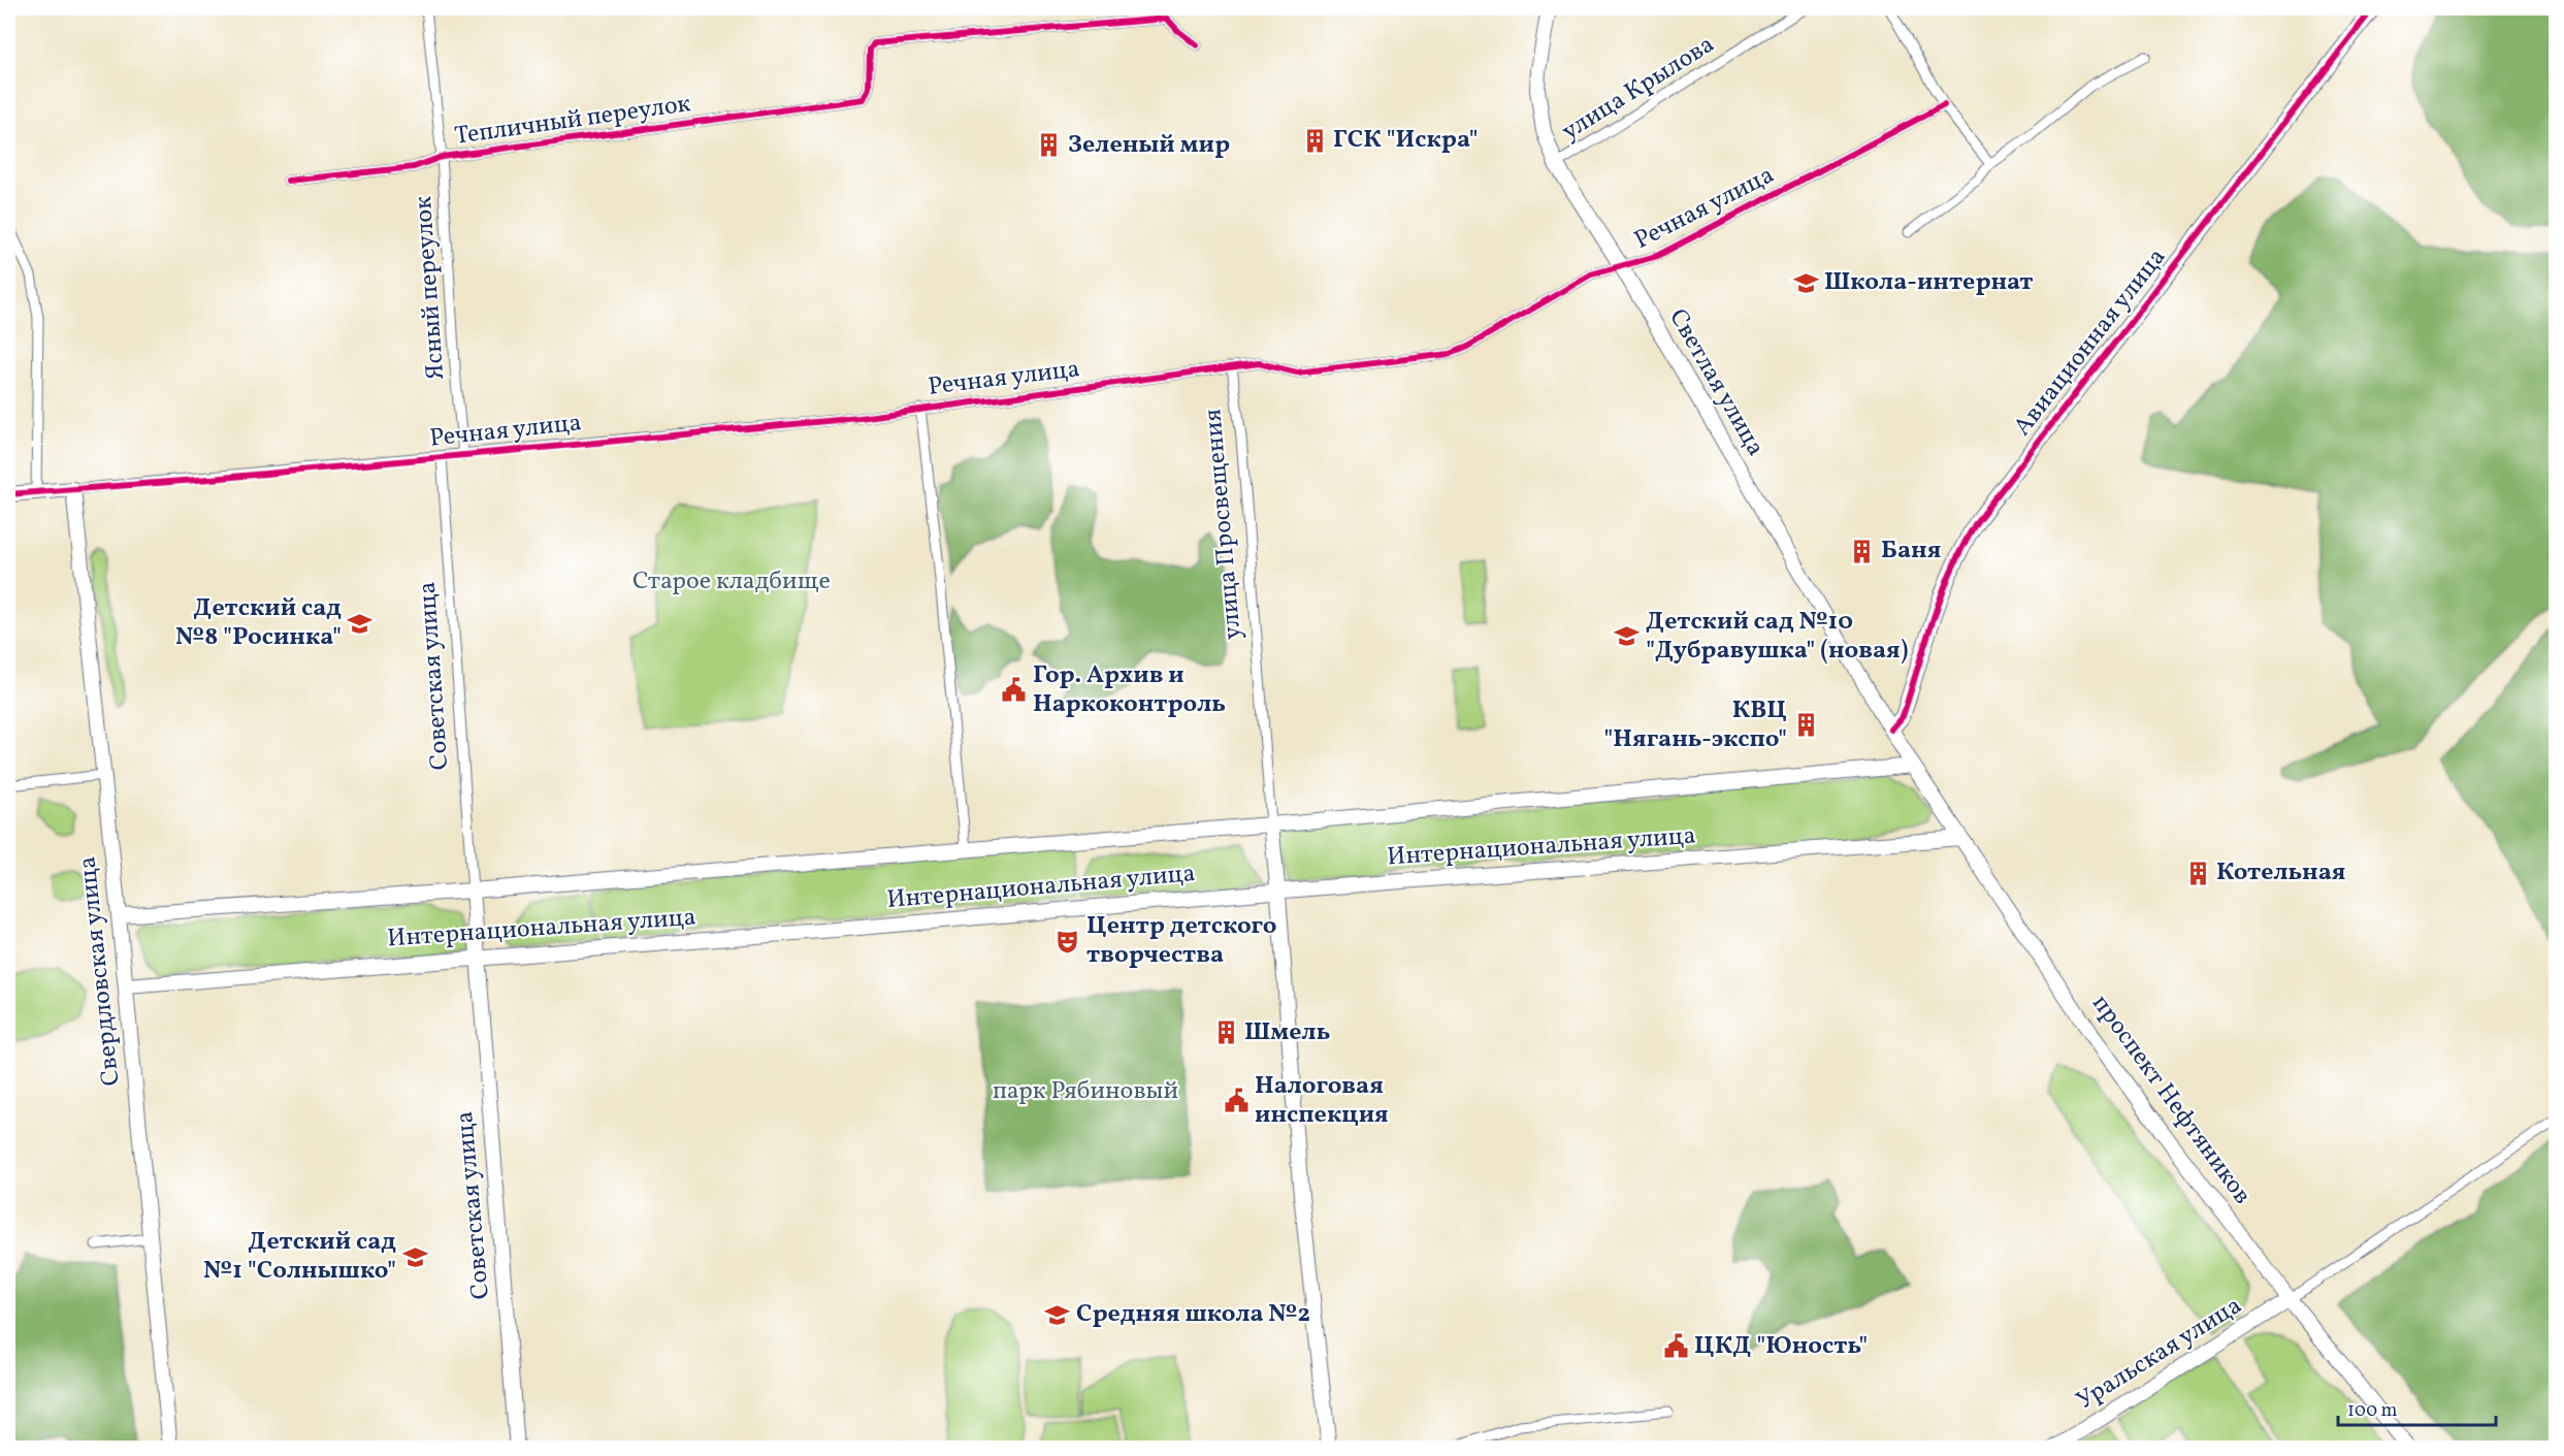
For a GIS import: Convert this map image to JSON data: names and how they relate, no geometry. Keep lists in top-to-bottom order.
{
  "streets": {
    "main road": [
      "Речная улица",
      "Авиационная улица",
      "Светлая улица",
      "Советская улица",
      "Интернациональная улица",
      "Свердловская улица",
      "проспект Нефтяников",
      "Уральская улица"
    ],
    "street": [
      "улица Крылова",
      "Тепличный переулок",
      "Ясный переулок",
      "улица Просвещения"
    ]
  },
  "crossings": [
    ["улица Крылова", "Светлая улица"],
    ["Тепличный переулок", "Ясный переулок"],
    ["Речная улица", "Ясный переулок"],
    ["Речная улица", "Светлая улица"],
    ["Речная улица", "улица Просвещения"],
    ["Речная улица", "Советская улица"],
    ["Речная улица", "Свердловская улица"],
    ["Авиационная улица", "Светлая улица"],
    ["Светлая улица", "Интернациональная улица"],
    ["Светлая улица", "проспект Нефтяников"],
    ["улица Просвещения", "Интернациональная улица"],
    ["Советская улица", "Интернациональная улица"],
    ["Интернациональная улица", "Свердловская улица"],
    ["Интернациональная улица", "проспект Нефтяников"],
    ["проспект Нефтяников", "Уральская улица"]
  ],
  "parks": ["Старое кладбище", "парк Рябиновый"],
  "places": {
    "building": [
      "ГСК \"Искра\"",
      "Зеленый мир",
      "Баня",
      "КВЦ \"Нягань-экспо\"",
      "Котельная",
      "Шмель"
    ],
    "school or university": [
      "Школа-интернат",
      "Детский сад №8 \"Росинка\"",
      "Детский сад №10 \"Дубравушка\" (новая)",
      "Детский сад №1 \"Солнышко\"",
      "Средняя школа №2"
    ],
    "public building": ["Гор. Архив и Наркоконтроль", "Налоговая инспекция", "ЦКД \"Юность\""],
    "theatre": ["Центр детского творчества"]
  },
  "scale_bar": "100 m"
}
